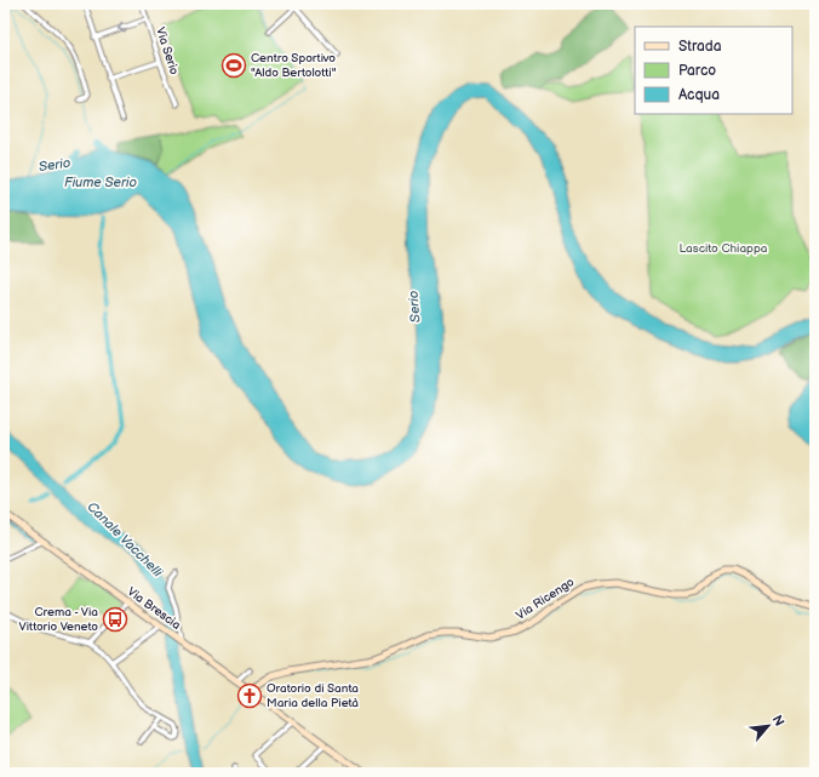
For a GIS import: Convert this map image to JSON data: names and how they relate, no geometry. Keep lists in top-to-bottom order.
{
  "streets": {
    "street": ["Via Serio", "Via Ricengo", "Via Brescia"]
  },
  "crossings": [
    ["Via Ricengo", "Via Brescia"]
  ],
  "water": ["Serio", "Fiume Serio", "Canale Vacchelli"],
  "parks": ["Lascito Chiappa"],
  "places": {
    "sports": ["Centro Sportivo \"Aldo Bertolotti\""],
    "bus stop": ["Crema - Via Vittorio Veneto"],
    "church": ["Oratorio di Santa Maria della Pietà"]
  },
  "legend": ["Strada", "Parco", "Acqua"],
  "north": "top right"
}
